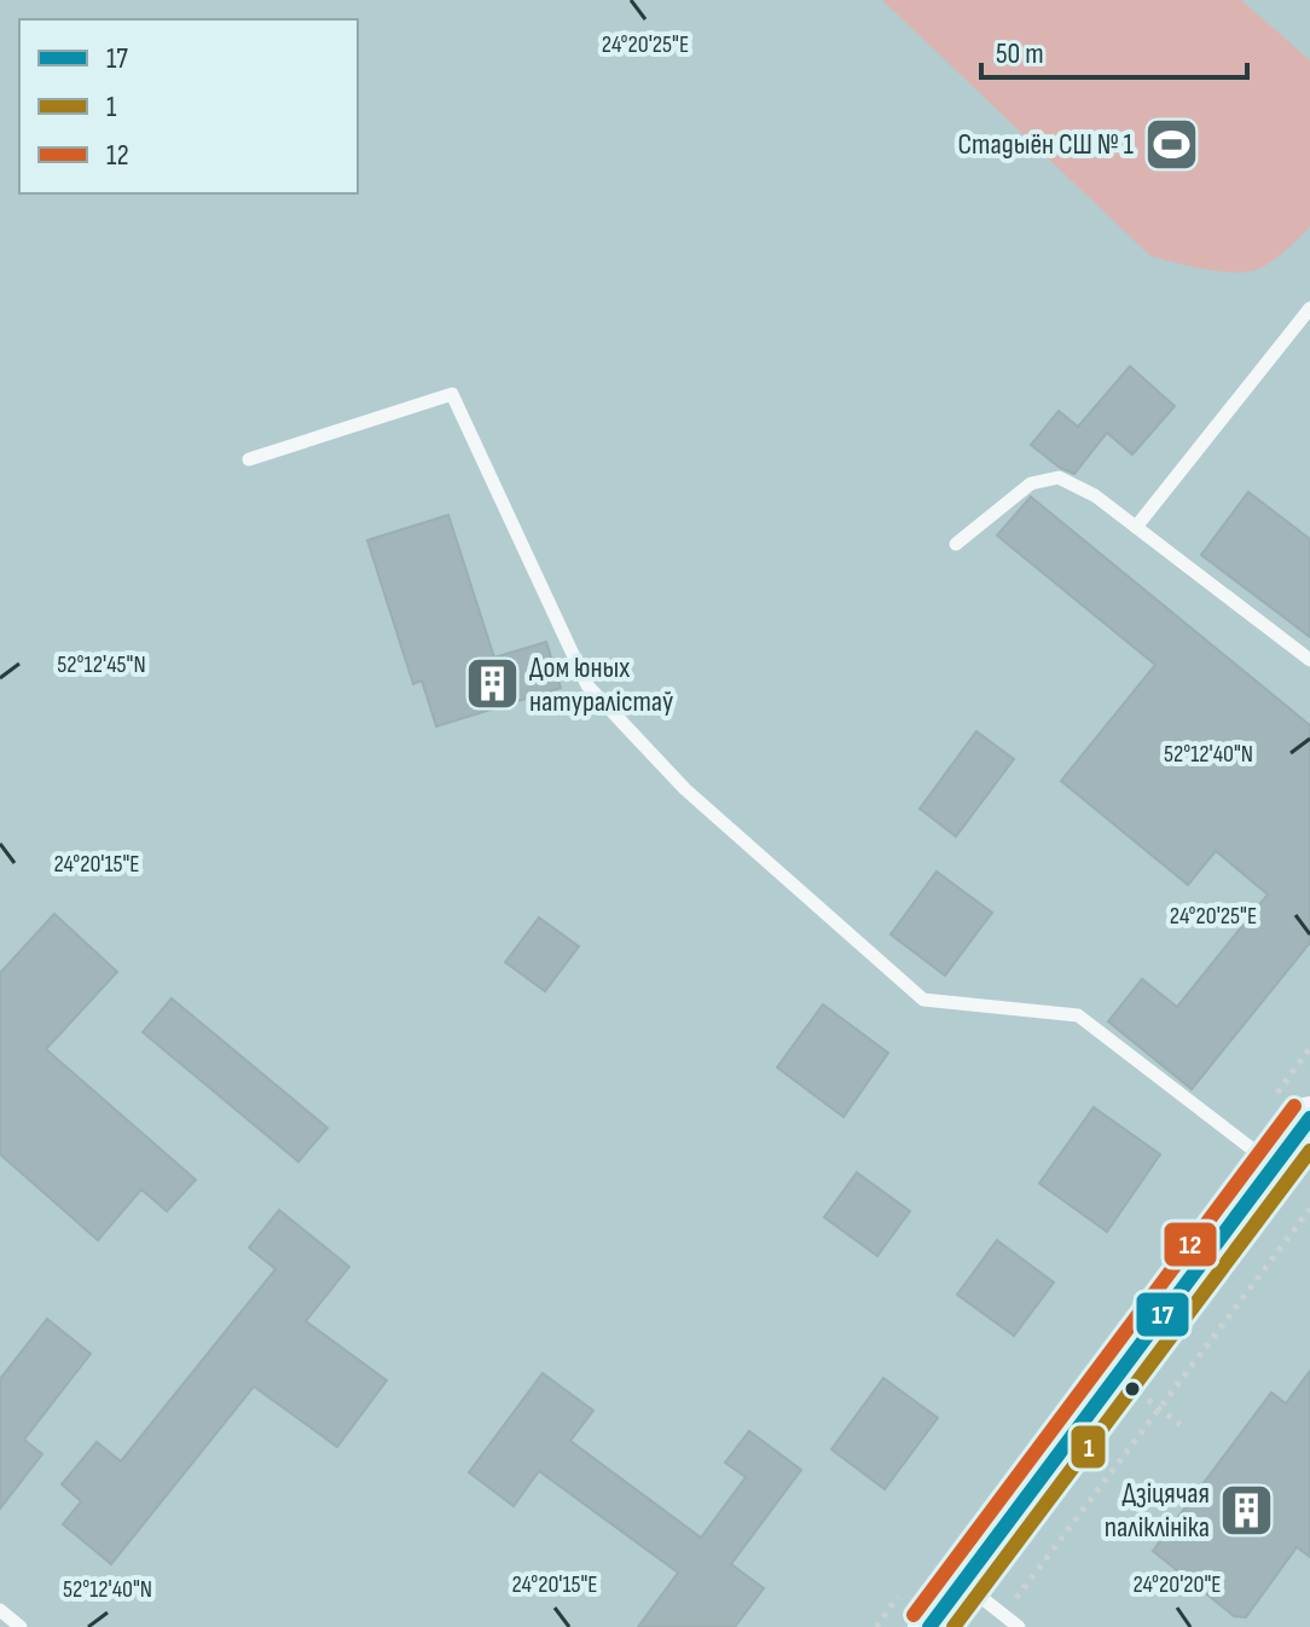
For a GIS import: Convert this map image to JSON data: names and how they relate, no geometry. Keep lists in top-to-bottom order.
{
  "places": {
    "sports": ["Стадыён СШ № 1"],
    "building": ["Дом юных натуралістаў", "Дзіцячая паліклініка"]
  },
  "lines": ["transit line 12", "transit line 17", "transit line 1"],
  "legend": ["17", "1", "12"],
  "scale_bar": "50 m",
  "coordinates": [
    "24°20'25\"E",
    "52°12'45\"N",
    "52°12'40\"N",
    "24°20'15\"E",
    "24°20'20\"E"
  ]
}
